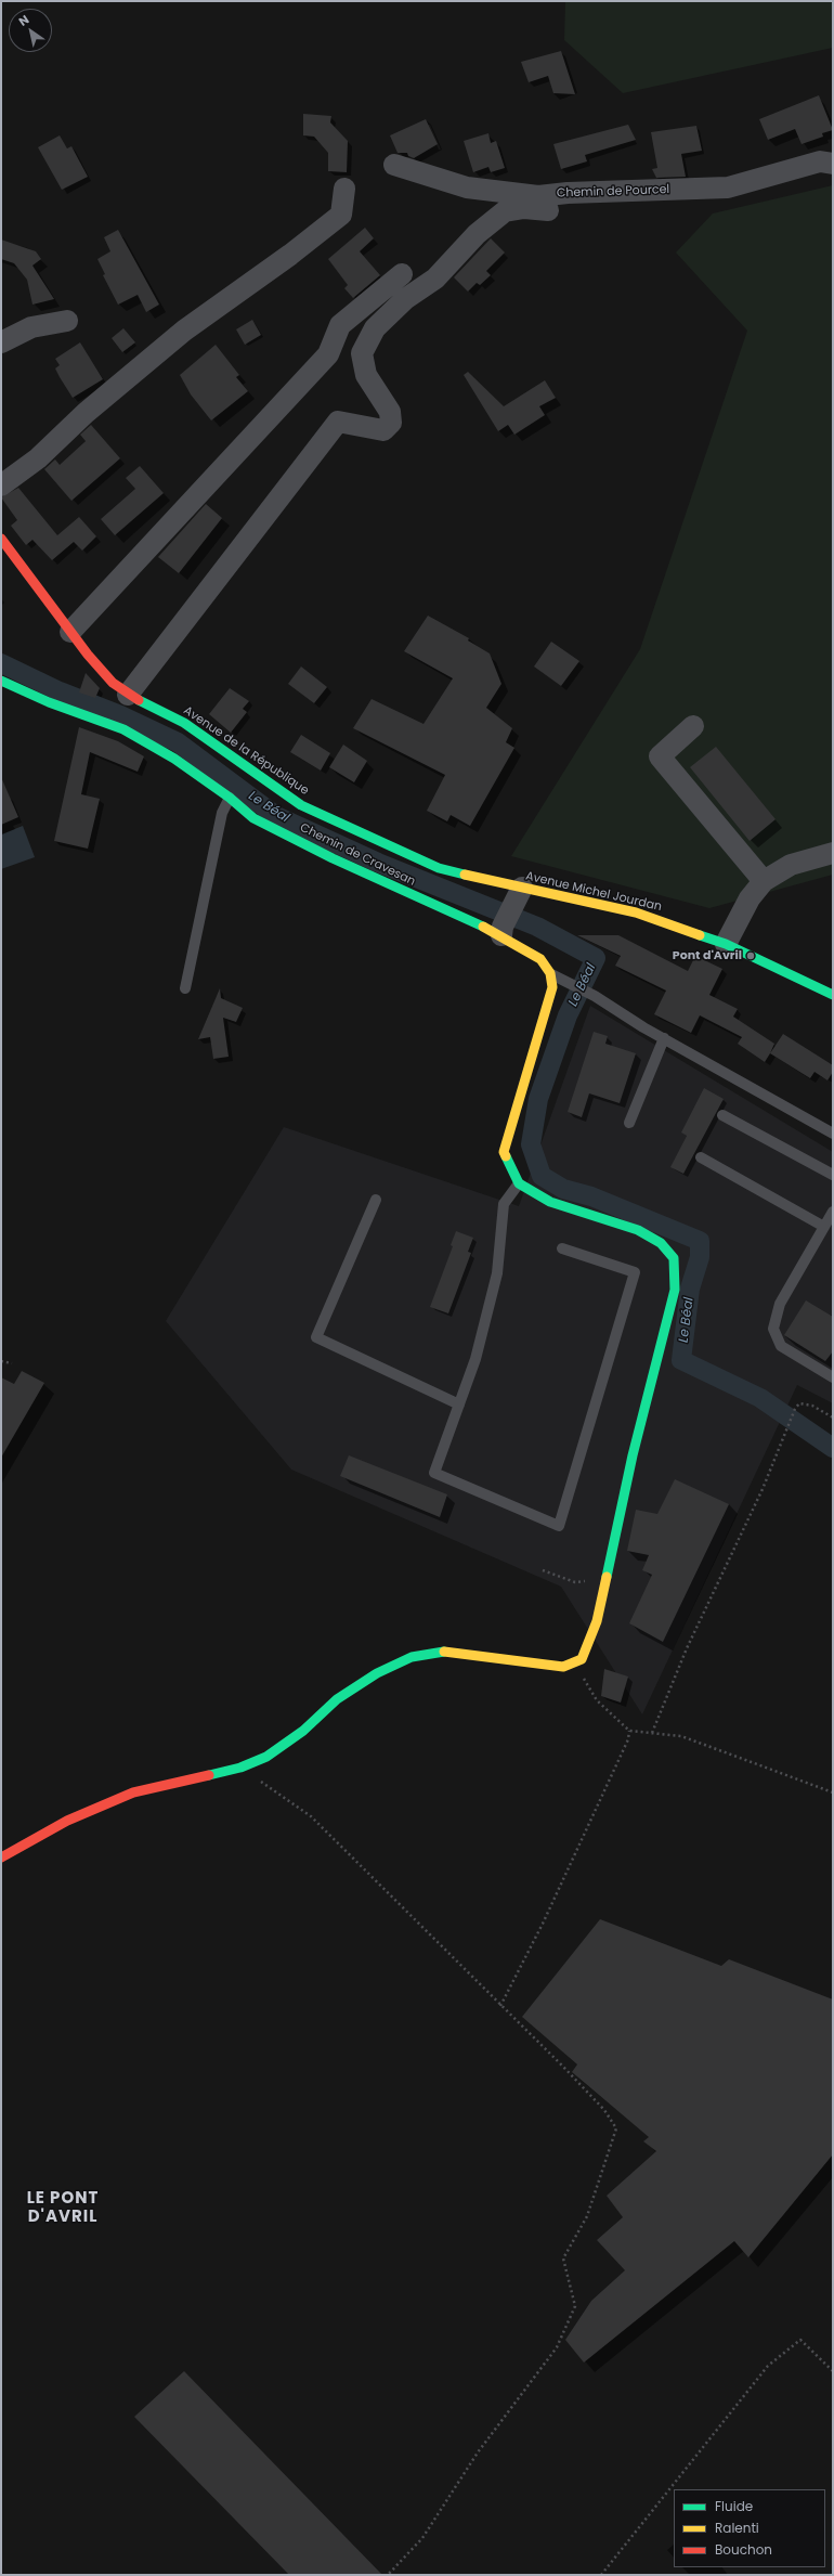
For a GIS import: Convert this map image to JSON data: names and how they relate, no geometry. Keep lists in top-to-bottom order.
{
  "streets": {
    "street": [
      "Chemin de Pourcel",
      "Avenue de la République",
      "Chemin de Cravesan",
      "Avenue Michel Jourdan"
    ]
  },
  "crossings": [
    ["Avenue de la République", "Avenue Michel Jourdan"]
  ],
  "districts": ["LE PONT D'AVRIL"],
  "water": ["Le Béal"],
  "places": ["Pont d'Avril"],
  "legend": ["Fluide", "Ralenti", "Bouchon"],
  "north": "top left"
}
